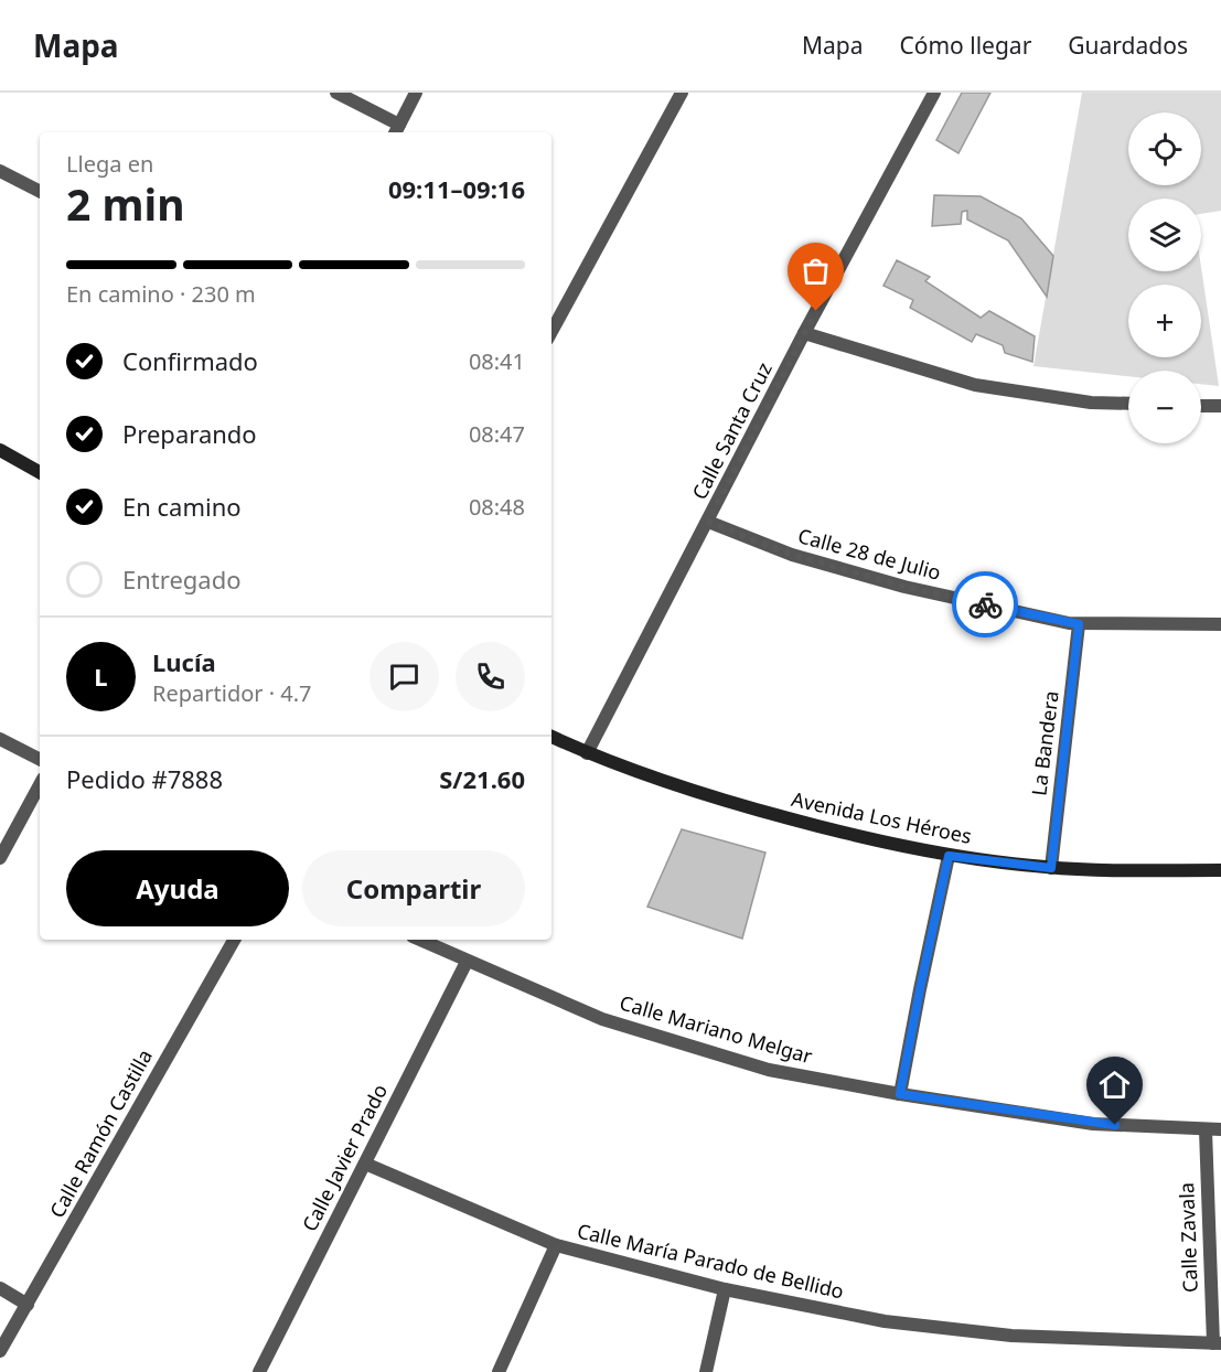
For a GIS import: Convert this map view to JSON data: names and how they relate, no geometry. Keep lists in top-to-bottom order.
{
  "streets": {
    "street": [
      "Calle Santa Cruz",
      "Calle 28 de Julio",
      "La Bandera",
      "Avenida Los Héroes",
      "Calle Mariano Melgar",
      "Calle Ramón Castilla",
      "Calle Javier Prado",
      "Calle Zavala",
      "Calle María Parado de Bellido"
    ]
  },
  "crossings": [
    ["Calle Santa Cruz", "Calle 28 de Julio"],
    ["Calle Santa Cruz", "Avenida Los Héroes"],
    ["Calle 28 de Julio", "La Bandera"],
    ["La Bandera", "Avenida Los Héroes"],
    ["Calle Mariano Melgar", "Calle Javier Prado"],
    ["Calle Mariano Melgar", "Calle Zavala"],
    ["Calle Javier Prado", "Calle María Parado de Bellido"],
    ["Calle Zavala", "Calle María Parado de Bellido"]
  ],
  "page": {
    "header": "Mapa",
    "nav": ["Mapa", "Cómo llegar", "Guardados"],
    "map_buttons": ["+", "−"],
    "heading": ["2 min", "Llega en", "09:11–09:16"],
    "panel": [
      "Lucía",
      "Repartidor · 4.7",
      "Pedido #7888",
      "S/21.60"
    ],
    "bar": "En camino · 230 m",
    "list": [
      ["Confirmado", "08:41"],
      ["Preparando", "08:47"],
      ["En camino", "08:48"],
      "Entregado"
    ],
    "round": "L",
    "buttons": ["Ayuda", "Compartir"]
  }
}
